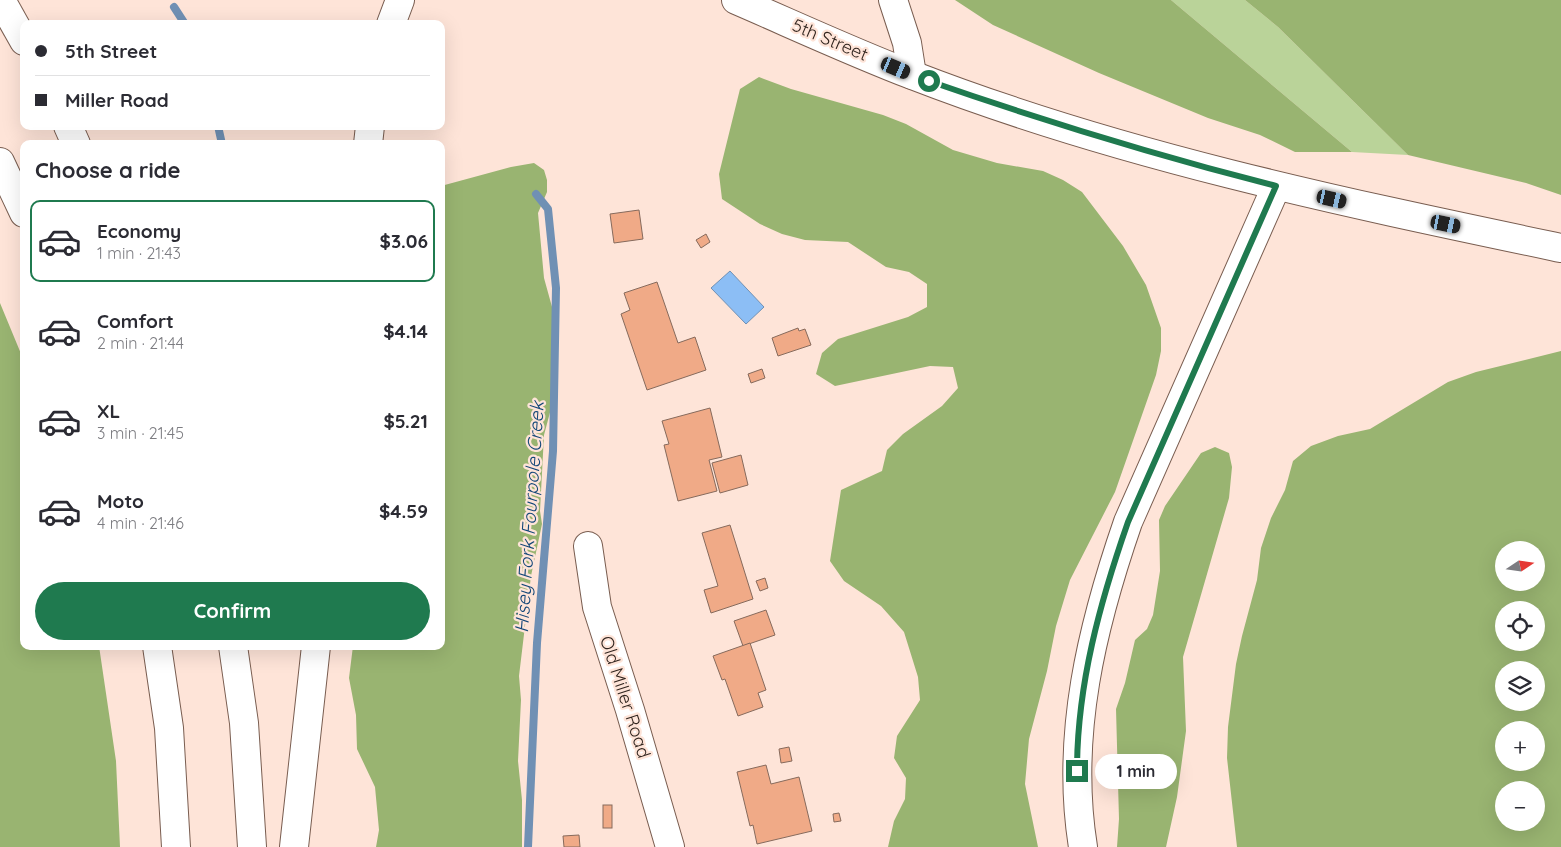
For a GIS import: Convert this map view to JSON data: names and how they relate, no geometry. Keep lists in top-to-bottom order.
{
  "streets": {
    "main road": ["5th Street", "Old Miller Road"]
  },
  "water": ["Hisey Fork Fourpole Creek"],
  "north": "right",
  "page": {
    "banner": ["5th Street", "Miller Road"],
    "heading": "Choose a ride",
    "list": [
      {
        "name": "Economy",
        "note": "1 min · 21:43",
        "value": "$3.06"
      },
      {
        "name": "Comfort",
        "note": "2 min · 21:44",
        "value": "$4.14"
      },
      {
        "name": "XL",
        "note": "3 min · 21:45",
        "value": "$5.21"
      },
      {
        "name": "Moto",
        "note": "4 min · 21:46",
        "value": "$4.59"
      }
    ],
    "map_buttons": ["+", "−"],
    "buttons": "Confirm",
    "bubble": "1 min"
  }
}
